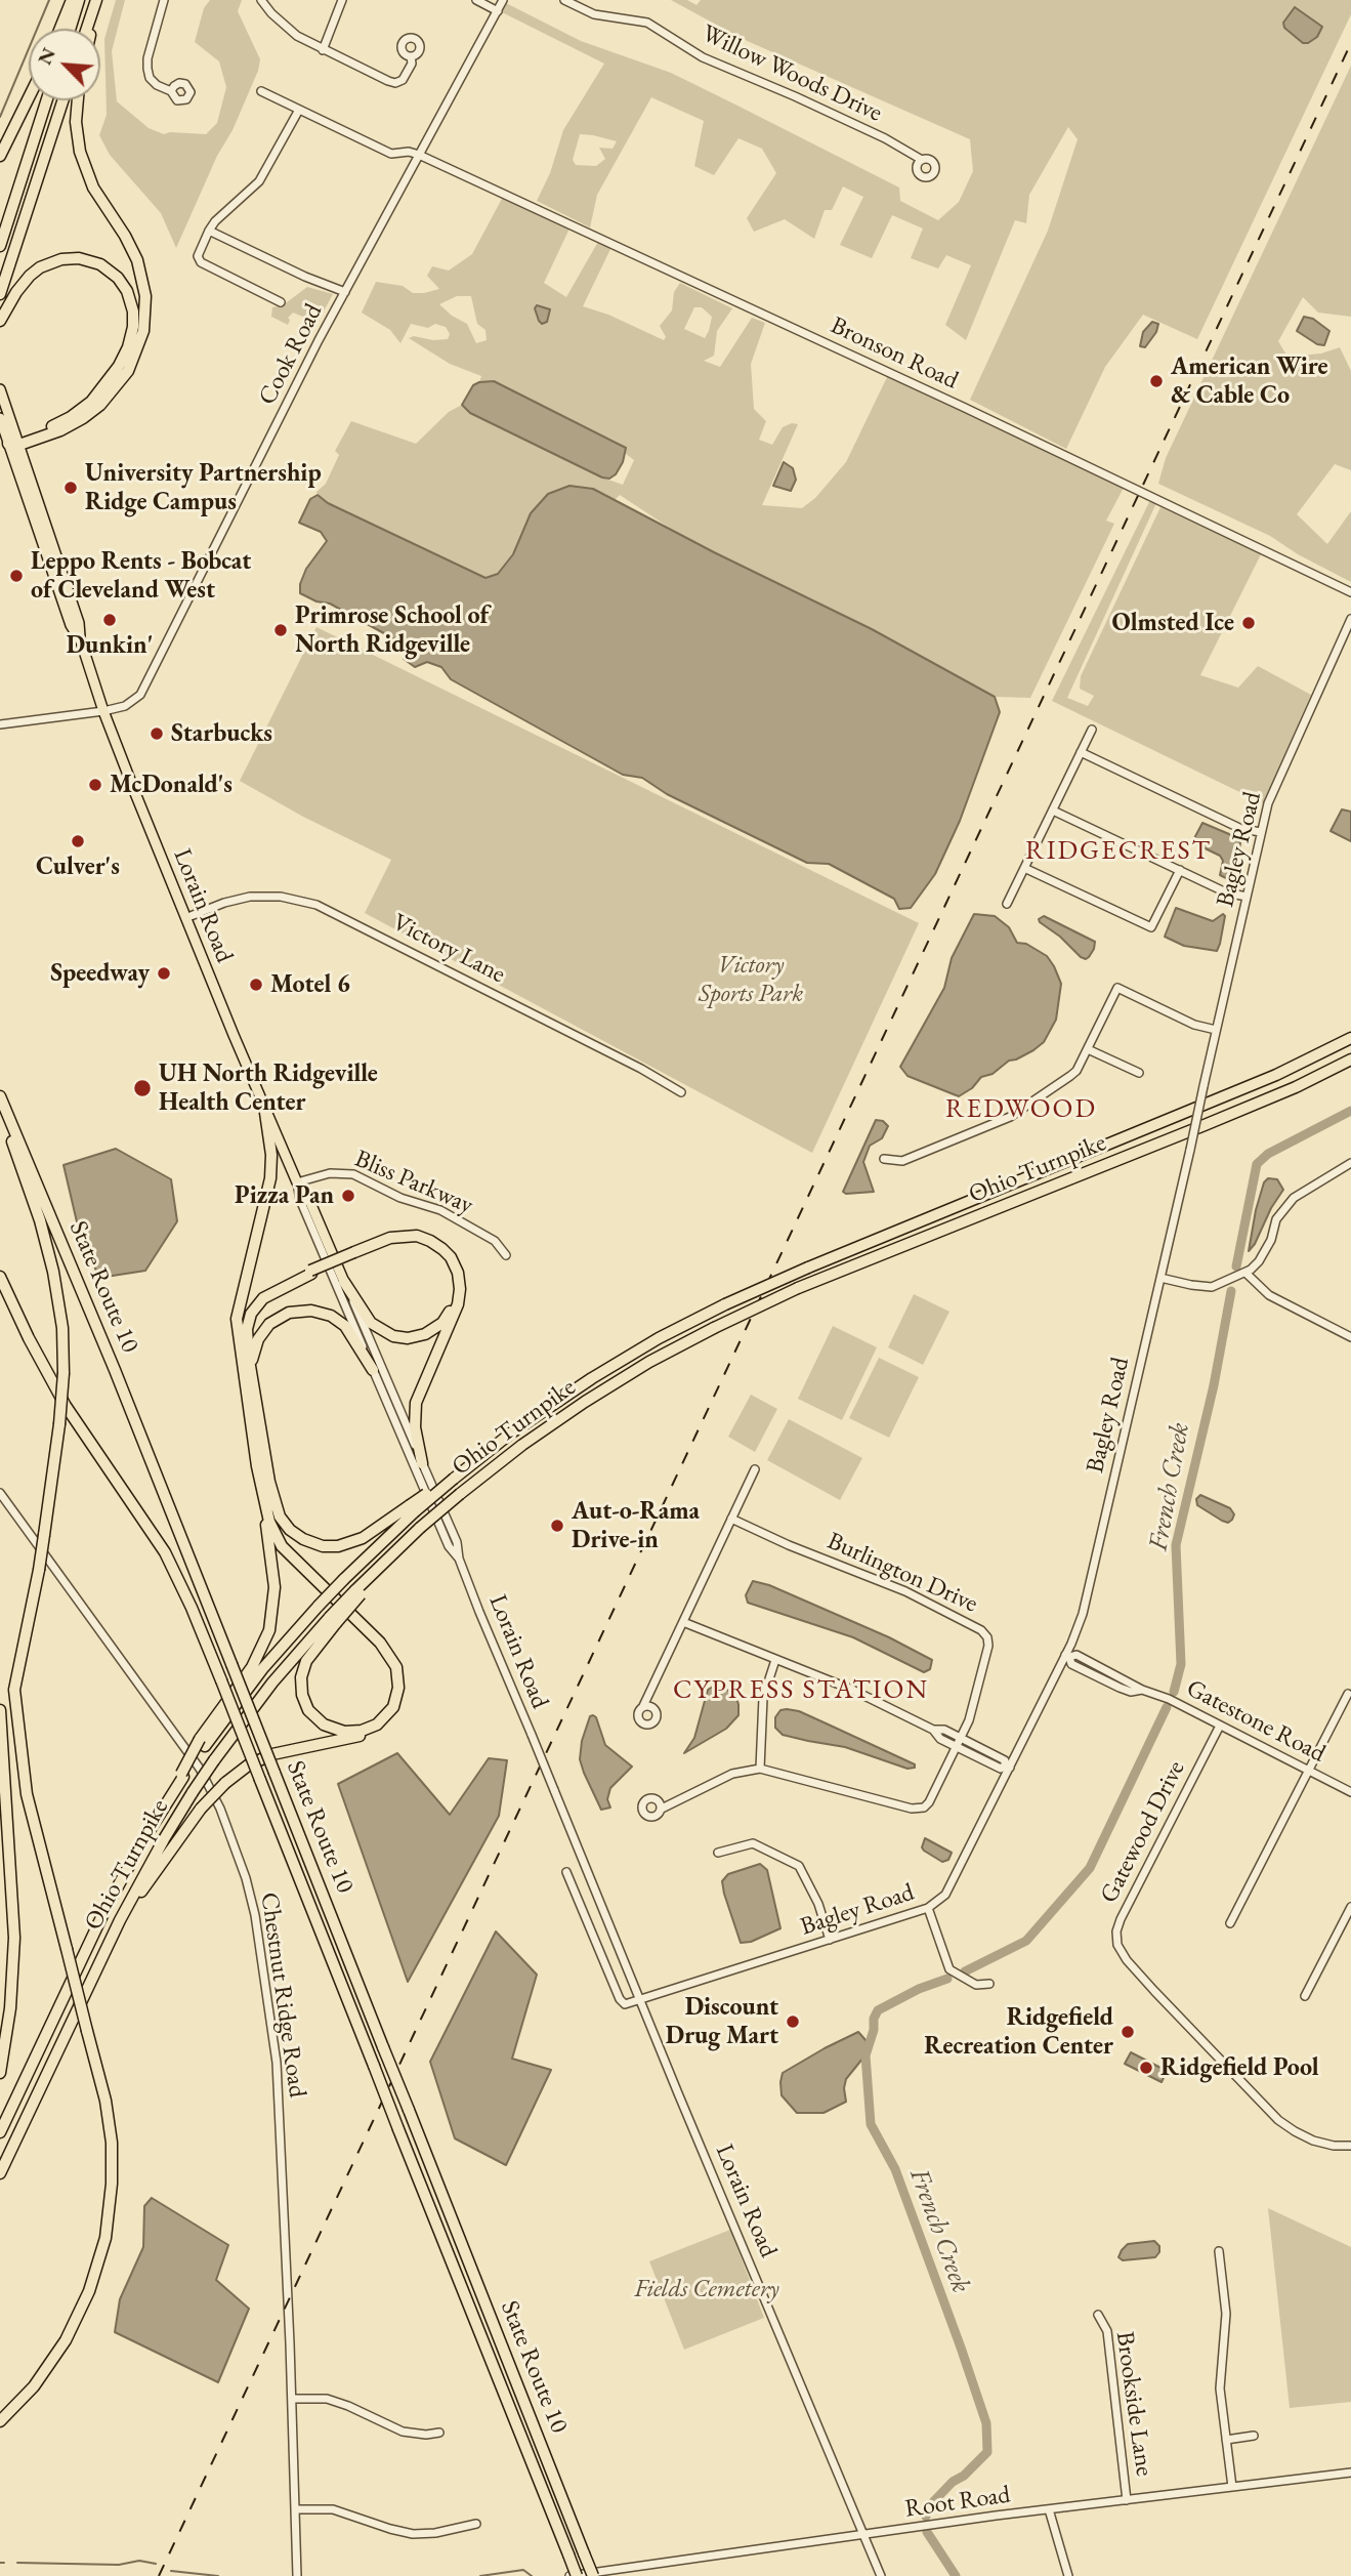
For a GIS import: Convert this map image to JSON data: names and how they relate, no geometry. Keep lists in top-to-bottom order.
{
  "streets": {
    "highway": ["Ohio Turnpike", "State Route 10"],
    "main road": ["Lorain Road"],
    "street": [
      "Willow Woods Drive",
      "Bronson Road",
      "Cook Road",
      "Bagley Road",
      "Victory Lane",
      "Bliss Parkway",
      "Burlington Drive",
      "Gatestone Road",
      "Gatewood Drive",
      "Chestnut Ridge Road",
      "Brookside Lane",
      "Root Road"
    ]
  },
  "crossings": [
    ["Bronson Road", "Cook Road"],
    ["Cook Road", "Lorain Road"],
    ["Bagley Road", "Lorain Road"],
    ["Bagley Road", "Gatestone Road"],
    ["Lorain Road", "Victory Lane"],
    ["Lorain Road", "Bliss Parkway"],
    ["Lorain Road", "Root Road"],
    ["Gatestone Road", "Gatewood Drive"],
    ["Brookside Lane", "Root Road"]
  ],
  "districts": ["RIDGECREST", "REDWOOD", "CYPRESS STATION"],
  "water": ["French Creek"],
  "parks": ["Victory Sports Park", "Fields Cemetery"],
  "places": [
    "American Wire & Cable Co",
    "University Partnership Ridge Campus",
    "Leppo Rents - Bobcat of Cleveland West",
    "Dunkin'",
    "Olmsted Ice",
    "Primrose School of North Ridgeville",
    "Starbucks",
    "McDonald's",
    "Culver's",
    "Speedway",
    "Motel 6",
    "UH North Ridgeville Health Center",
    "Pizza Pan",
    "Aut-o-Rama Drive-in",
    "Discount Drug Mart",
    "Ridgefield Recreation Center",
    "Ridgefield Pool"
  ],
  "north": "top left"
}
